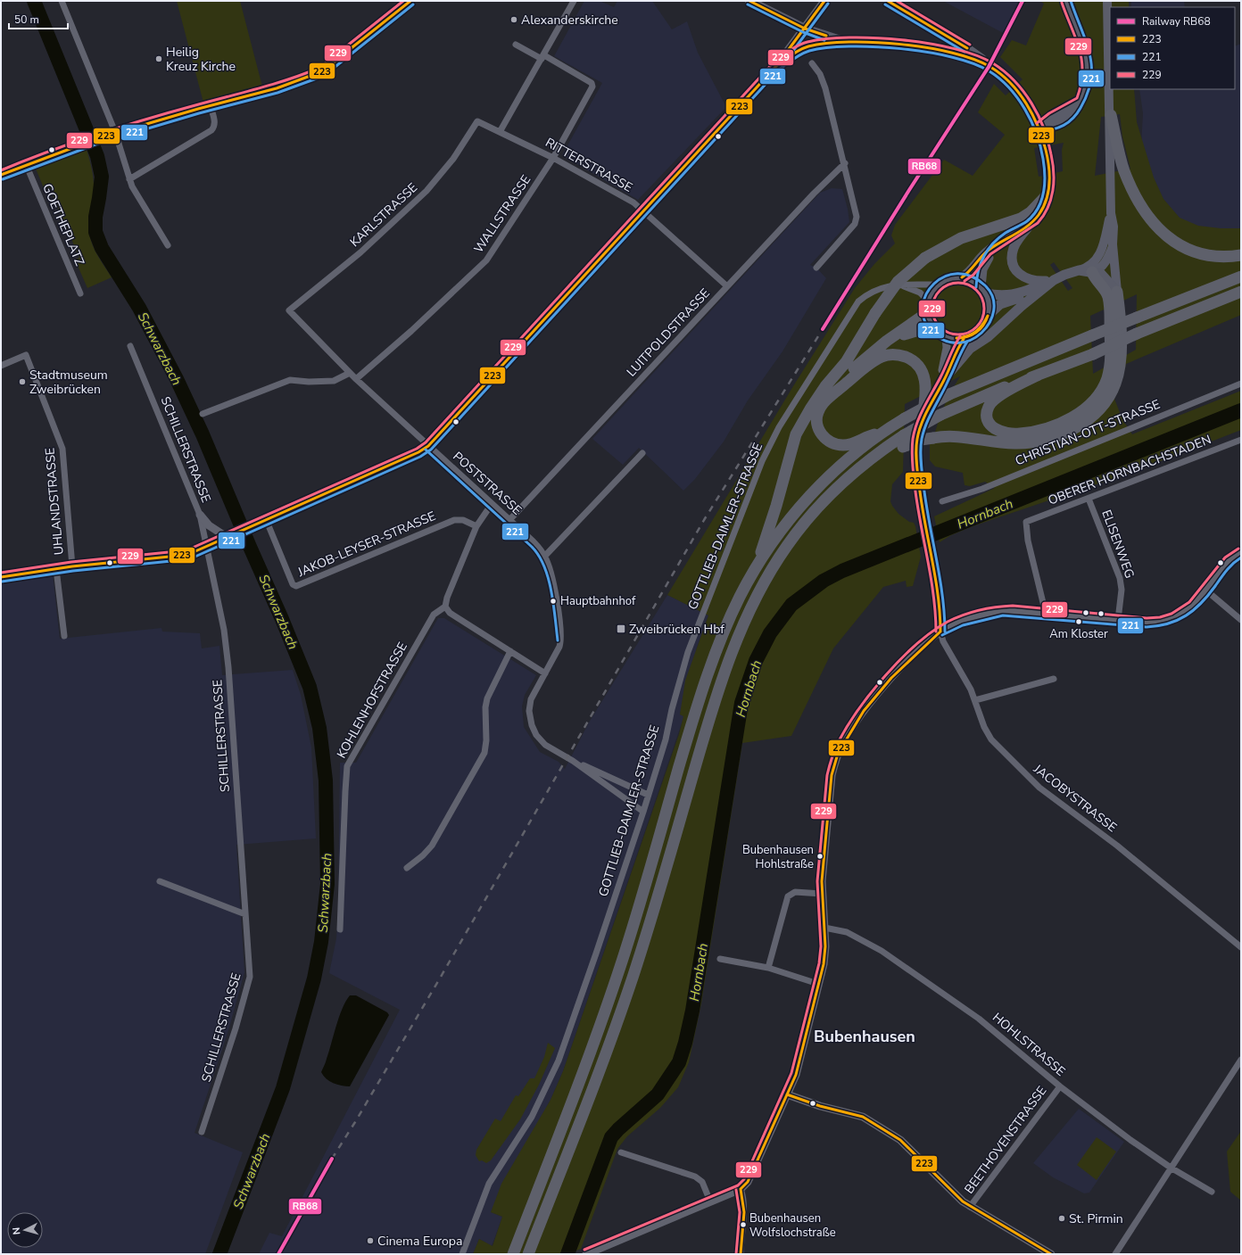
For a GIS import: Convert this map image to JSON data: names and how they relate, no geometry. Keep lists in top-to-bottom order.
{
  "streets": {
    "street": [
      "RITTERSTRASSE",
      "WALLSTRASSE",
      "KARLSTRASSE",
      "GOETHEPLATZ",
      "LUITPOLDSTRASSE",
      "CHRISTIAN-OTT-STRASSE",
      "SCHILLERSTRASSE",
      "OBERER HORNBACHSTADEN",
      "POSTSTRASSE",
      "UHLANDSTRASSE",
      "GOTTLIEB-DAIMLER-STRASSE",
      "JAKOB-LEYSER-STRASSE",
      "ELISENWEG",
      "KOHLENHOFSTRASSE",
      "JACOBYSTRASSE",
      "HOHLSTRASSE",
      "BEETHOVENSTRASSE"
    ]
  },
  "crossings": [
    ["RITTERSTRASSE", "WALLSTRASSE"],
    ["RITTERSTRASSE", "KARLSTRASSE"],
    ["RITTERSTRASSE", "LUITPOLDSTRASSE"],
    ["WALLSTRASSE", "POSTSTRASSE"],
    ["KARLSTRASSE", "POSTSTRASSE"],
    ["LUITPOLDSTRASSE", "POSTSTRASSE"],
    ["OBERER HORNBACHSTADEN", "ELISENWEG"],
    ["POSTSTRASSE", "GOTTLIEB-DAIMLER-STRASSE"],
    ["HOHLSTRASSE", "BEETHOVENSTRASSE"]
  ],
  "districts": ["Bubenhausen"],
  "water": ["Schwarzbach", "Hornbach"],
  "places": {
    "other": [
      "Alexanderskirche",
      "Heilig Kreuz Kirche",
      "Stadtmuseum Zweibrücken",
      "Hauptbahnhof",
      "Am Kloster",
      "Bubenhausen Hohlstraße",
      "St. Pirmin",
      "Bubenhausen Wolfslochstraße",
      "Cinema Europa"
    ],
    "transit": ["Zweibrücken Hbf"]
  },
  "lines": [
    "rail line RB68",
    "transit line 223",
    "transit line 221",
    "transit line 229"
  ],
  "legend": [
    "Railway RB68",
    "223",
    "221",
    "229"
  ],
  "scale_bar": "50 m",
  "north": "left"
}
